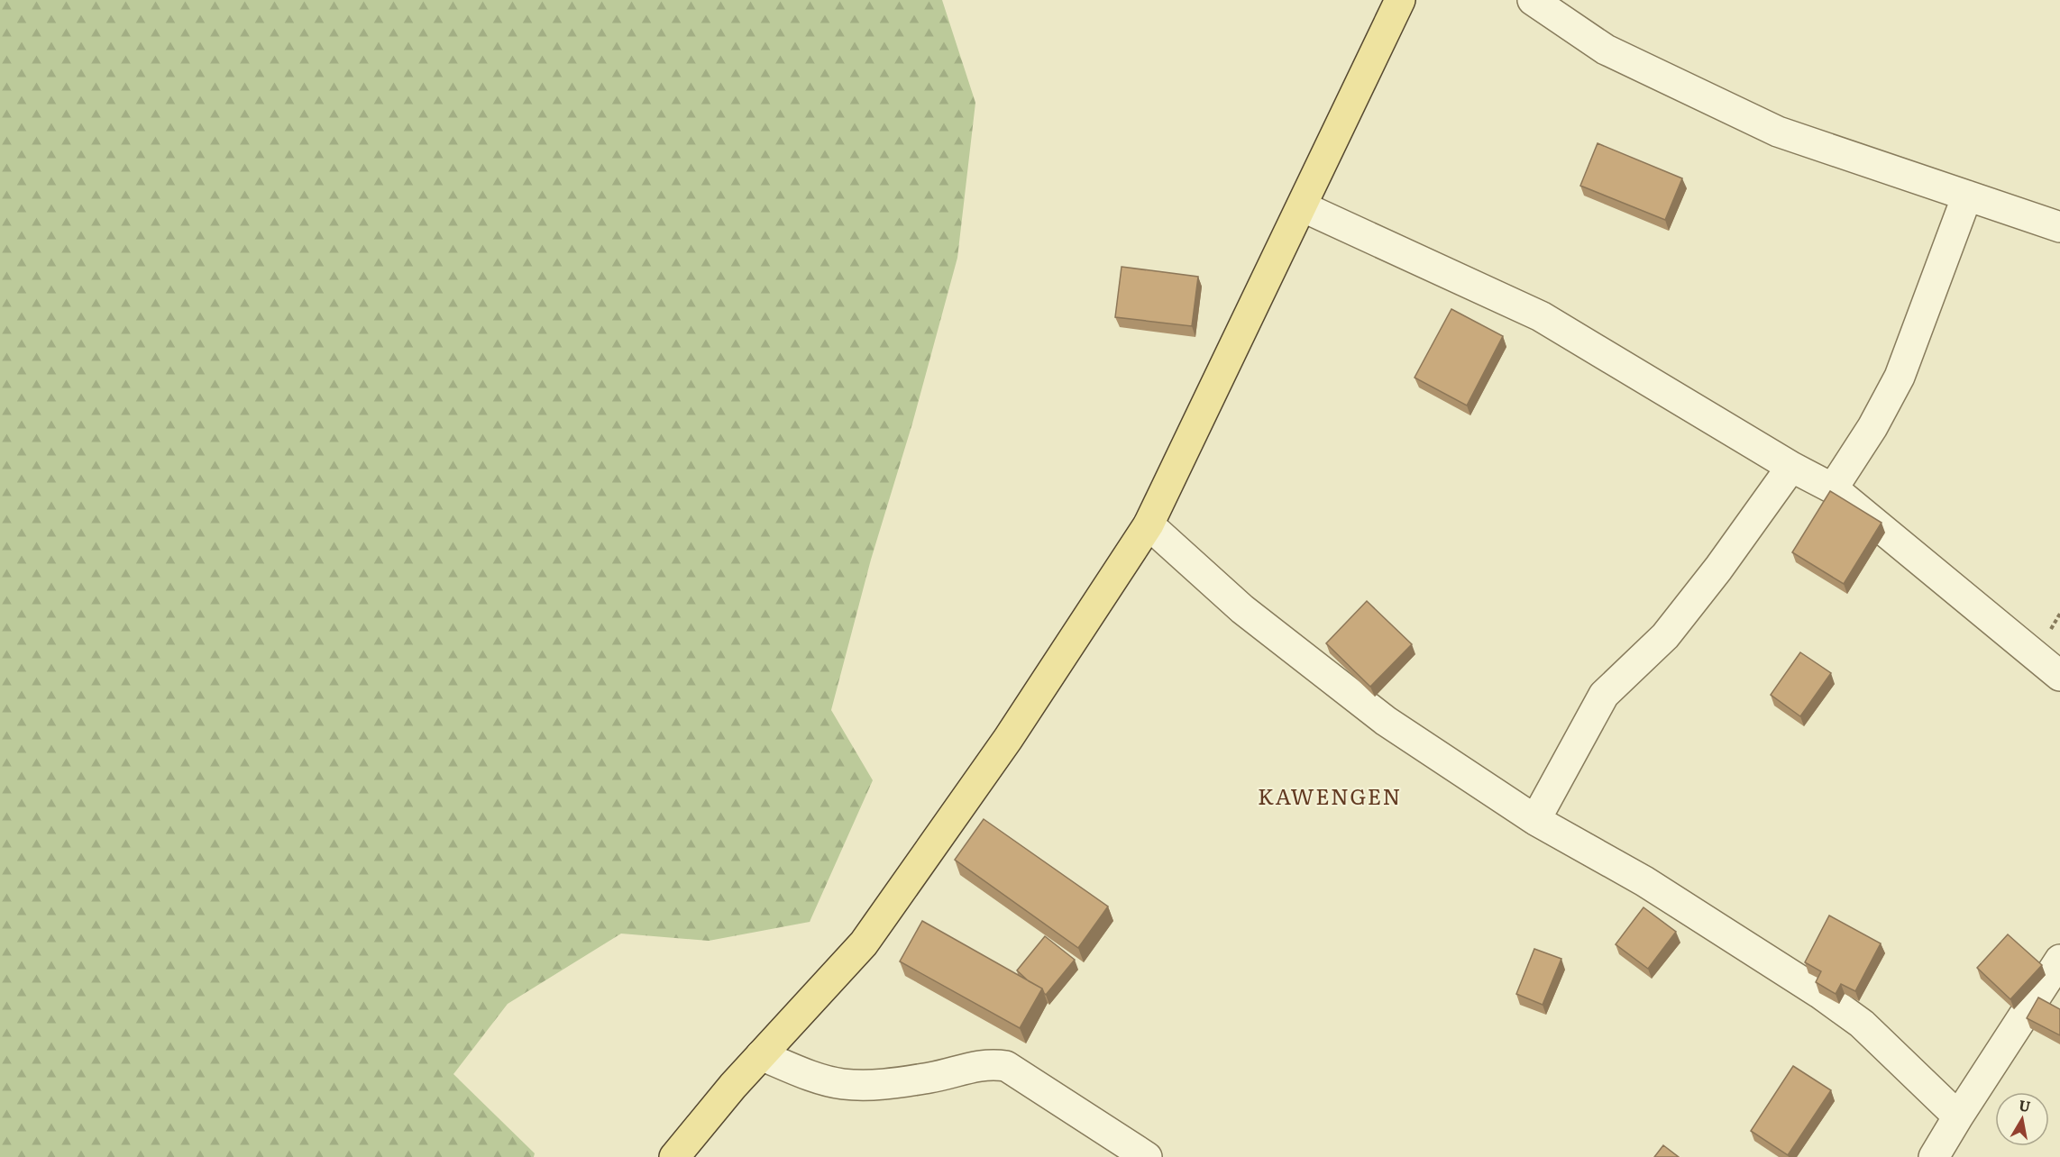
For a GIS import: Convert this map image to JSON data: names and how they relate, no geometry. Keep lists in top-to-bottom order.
{
  "districts": ["KAWENGEN"],
  "north": "top"
}
